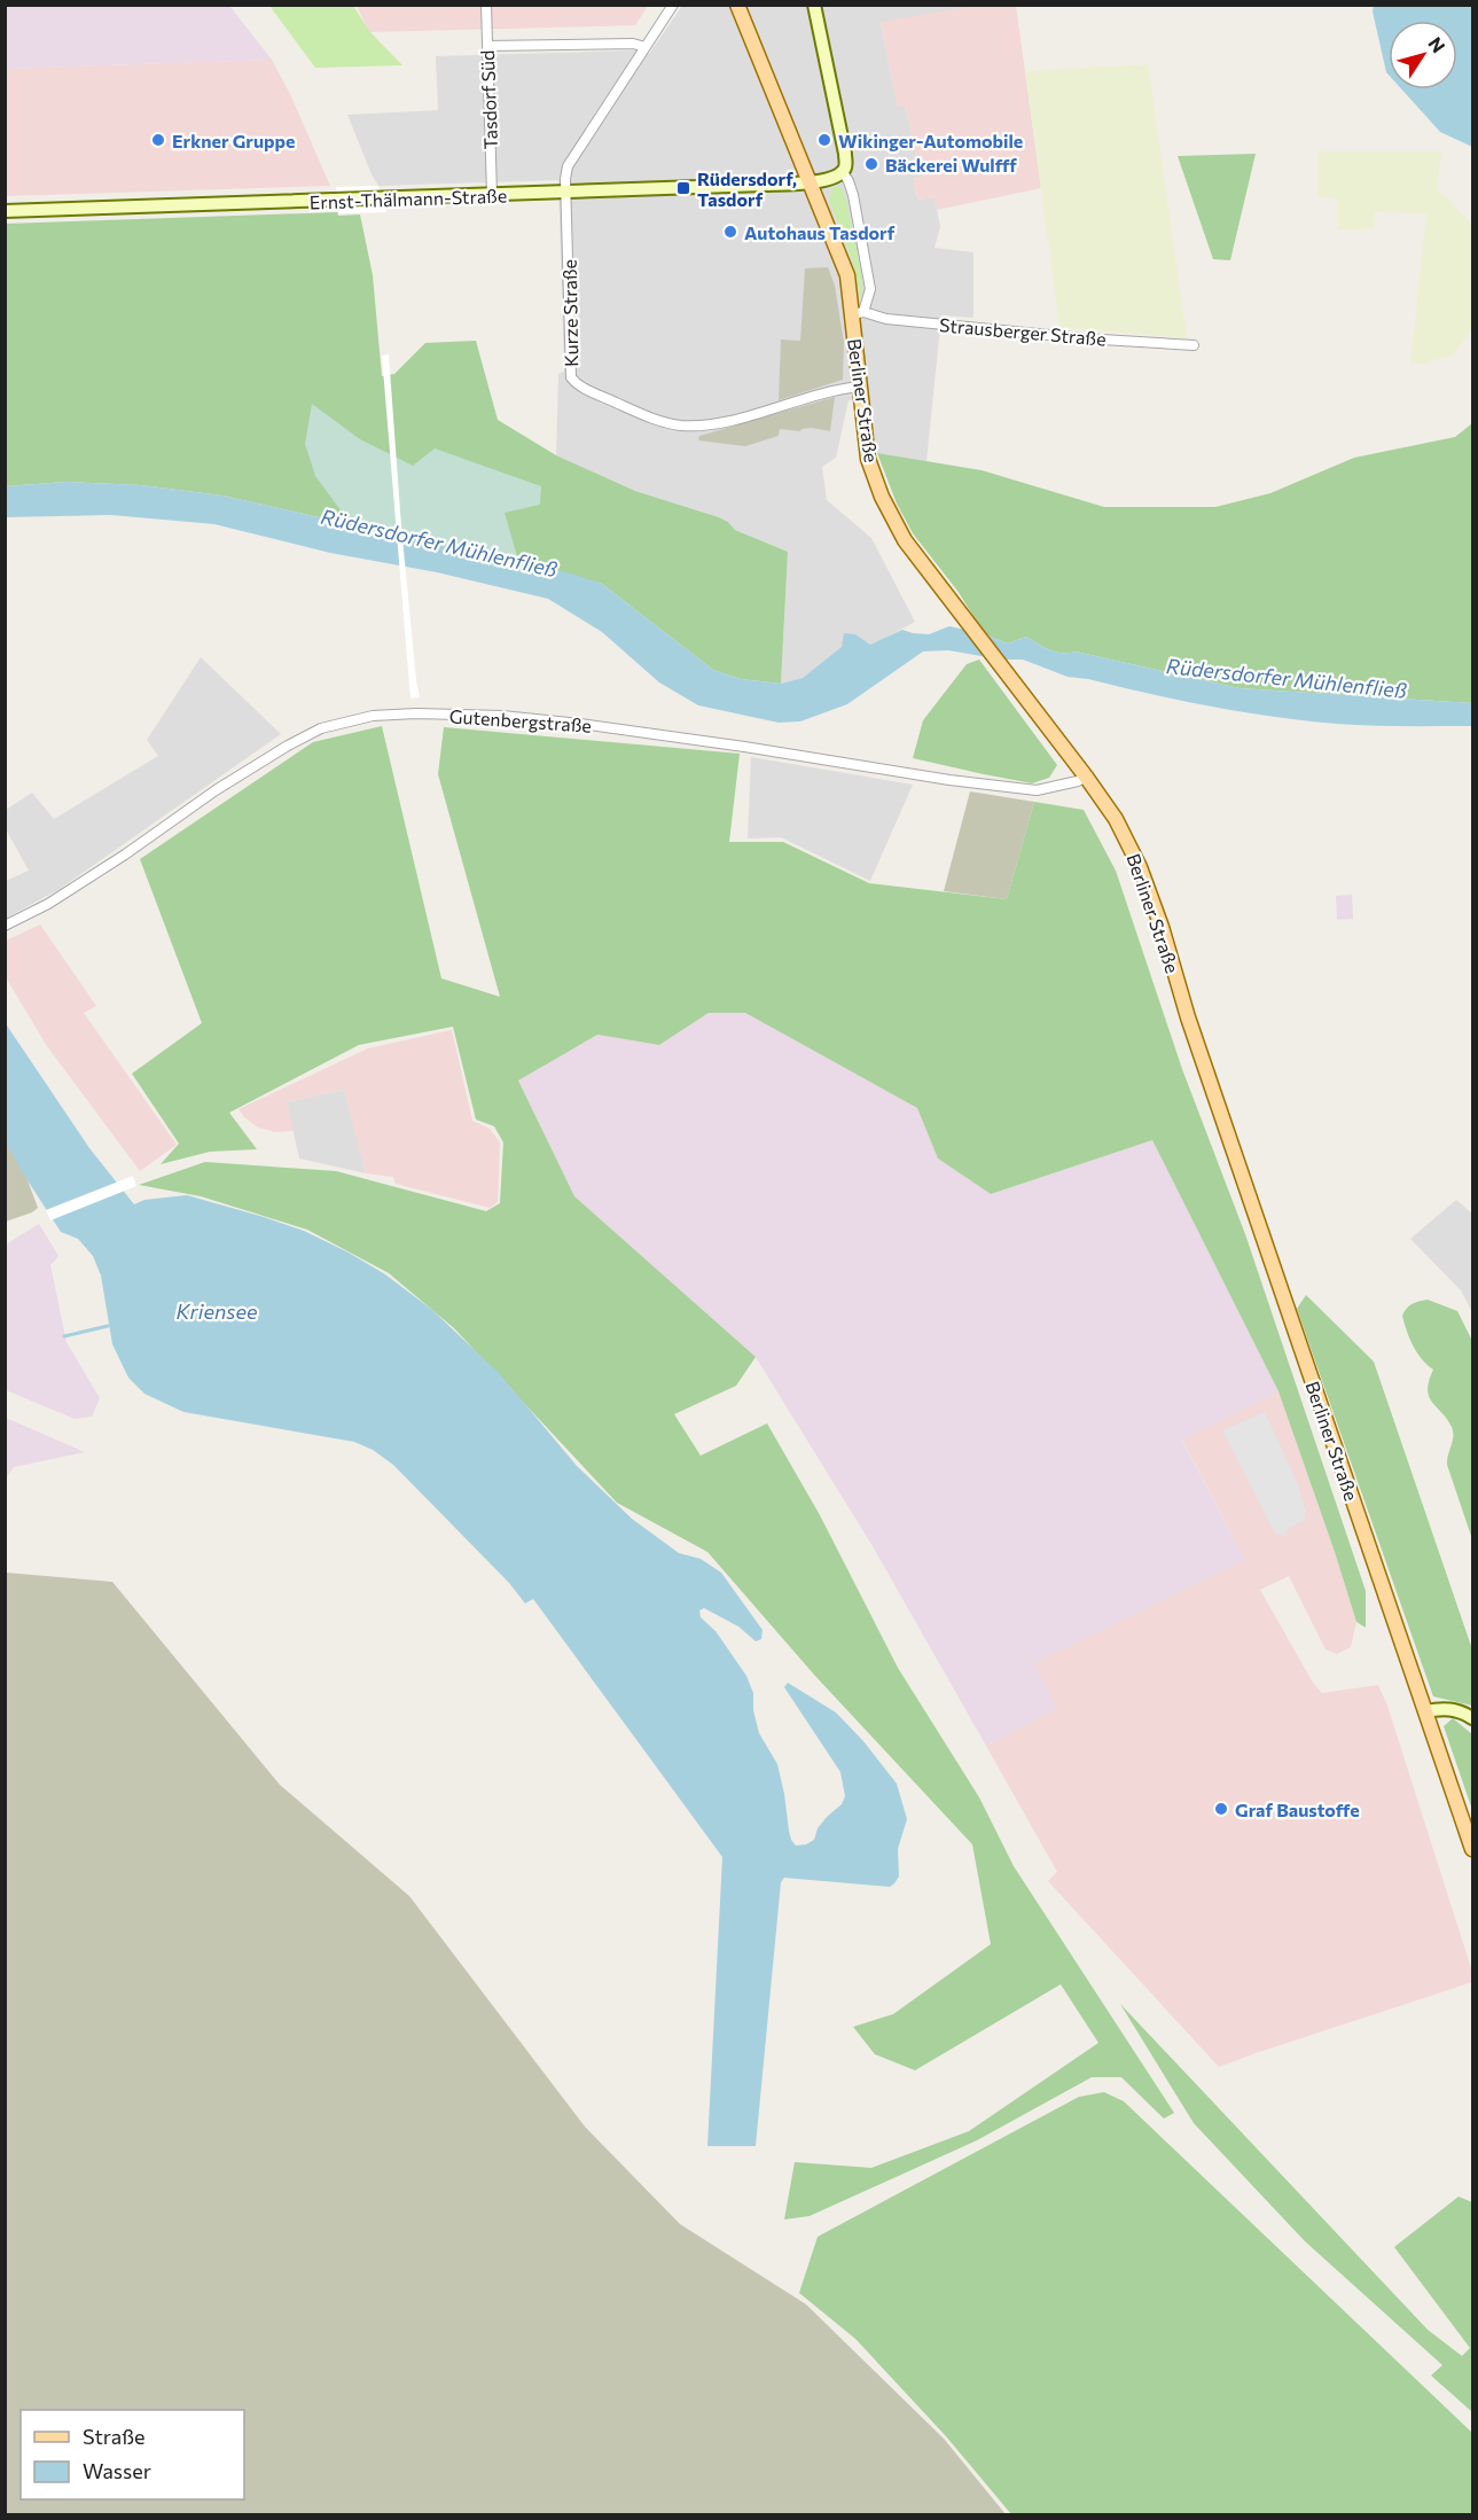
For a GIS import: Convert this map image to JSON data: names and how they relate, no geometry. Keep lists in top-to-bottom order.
{
  "streets": {
    "main road": ["Ernst-Thälmann-Straße", "Berliner Straße"],
    "street": [
      "Tasdorf Süd",
      "Kurze Straße",
      "Strausberger Straße",
      "Gutenbergstraße"
    ]
  },
  "crossings": [
    ["Tasdorf Süd", "Ernst-Thälmann-Straße"],
    ["Ernst-Thälmann-Straße", "Kurze Straße"],
    ["Ernst-Thälmann-Straße", "Berliner Straße"],
    ["Kurze Straße", "Berliner Straße"],
    ["Strausberger Straße", "Berliner Straße"],
    ["Berliner Straße", "Gutenbergstraße"]
  ],
  "water": ["Rüdersdorfer Mühlenfließ", "Kriensee"],
  "places": {
    "other": [
      "Erkner Gruppe",
      "Wikinger-Automobile",
      "Bäckerei Wulfff",
      "Autohaus Tasdorf",
      "Graf Baustoffe"
    ],
    "transit": ["Rüdersdorf, Tasdorf"]
  },
  "legend": ["Straße", "Wasser"],
  "north": "top right"
}
